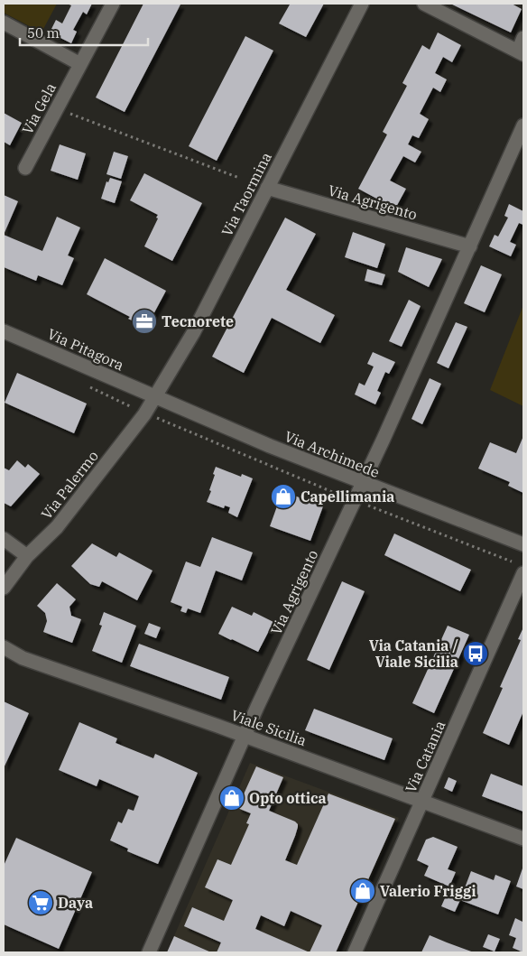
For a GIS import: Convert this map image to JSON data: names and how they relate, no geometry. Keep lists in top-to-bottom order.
{
  "streets": {
    "street": [
      "Via Gela",
      "Via Taormina",
      "Via Agrigento",
      "Via Pitagora",
      "Via Archimede",
      "Via Palermo",
      "Viale Sicilia",
      "Via Catania"
    ]
  },
  "crossings": [
    ["Via Taormina", "Via Agrigento"],
    ["Via Taormina", "Via Pitagora"],
    ["Via Taormina", "Via Archimede"],
    ["Via Taormina", "Via Palermo"],
    ["Via Agrigento", "Via Archimede"],
    ["Via Agrigento", "Viale Sicilia"],
    ["Via Pitagora", "Via Archimede"],
    ["Via Pitagora", "Via Palermo"],
    ["Via Archimede", "Via Palermo"],
    ["Viale Sicilia", "Via Catania"]
  ],
  "places": {
    "office": ["Tecnorete"],
    "shop": ["Capellimania", "Opto ottica", "Valerio Friggi"],
    "bus stop": ["Via Catania / Viale Sicilia"],
    "supermarket": ["Daya"]
  },
  "scale_bar": "50 m"
}
